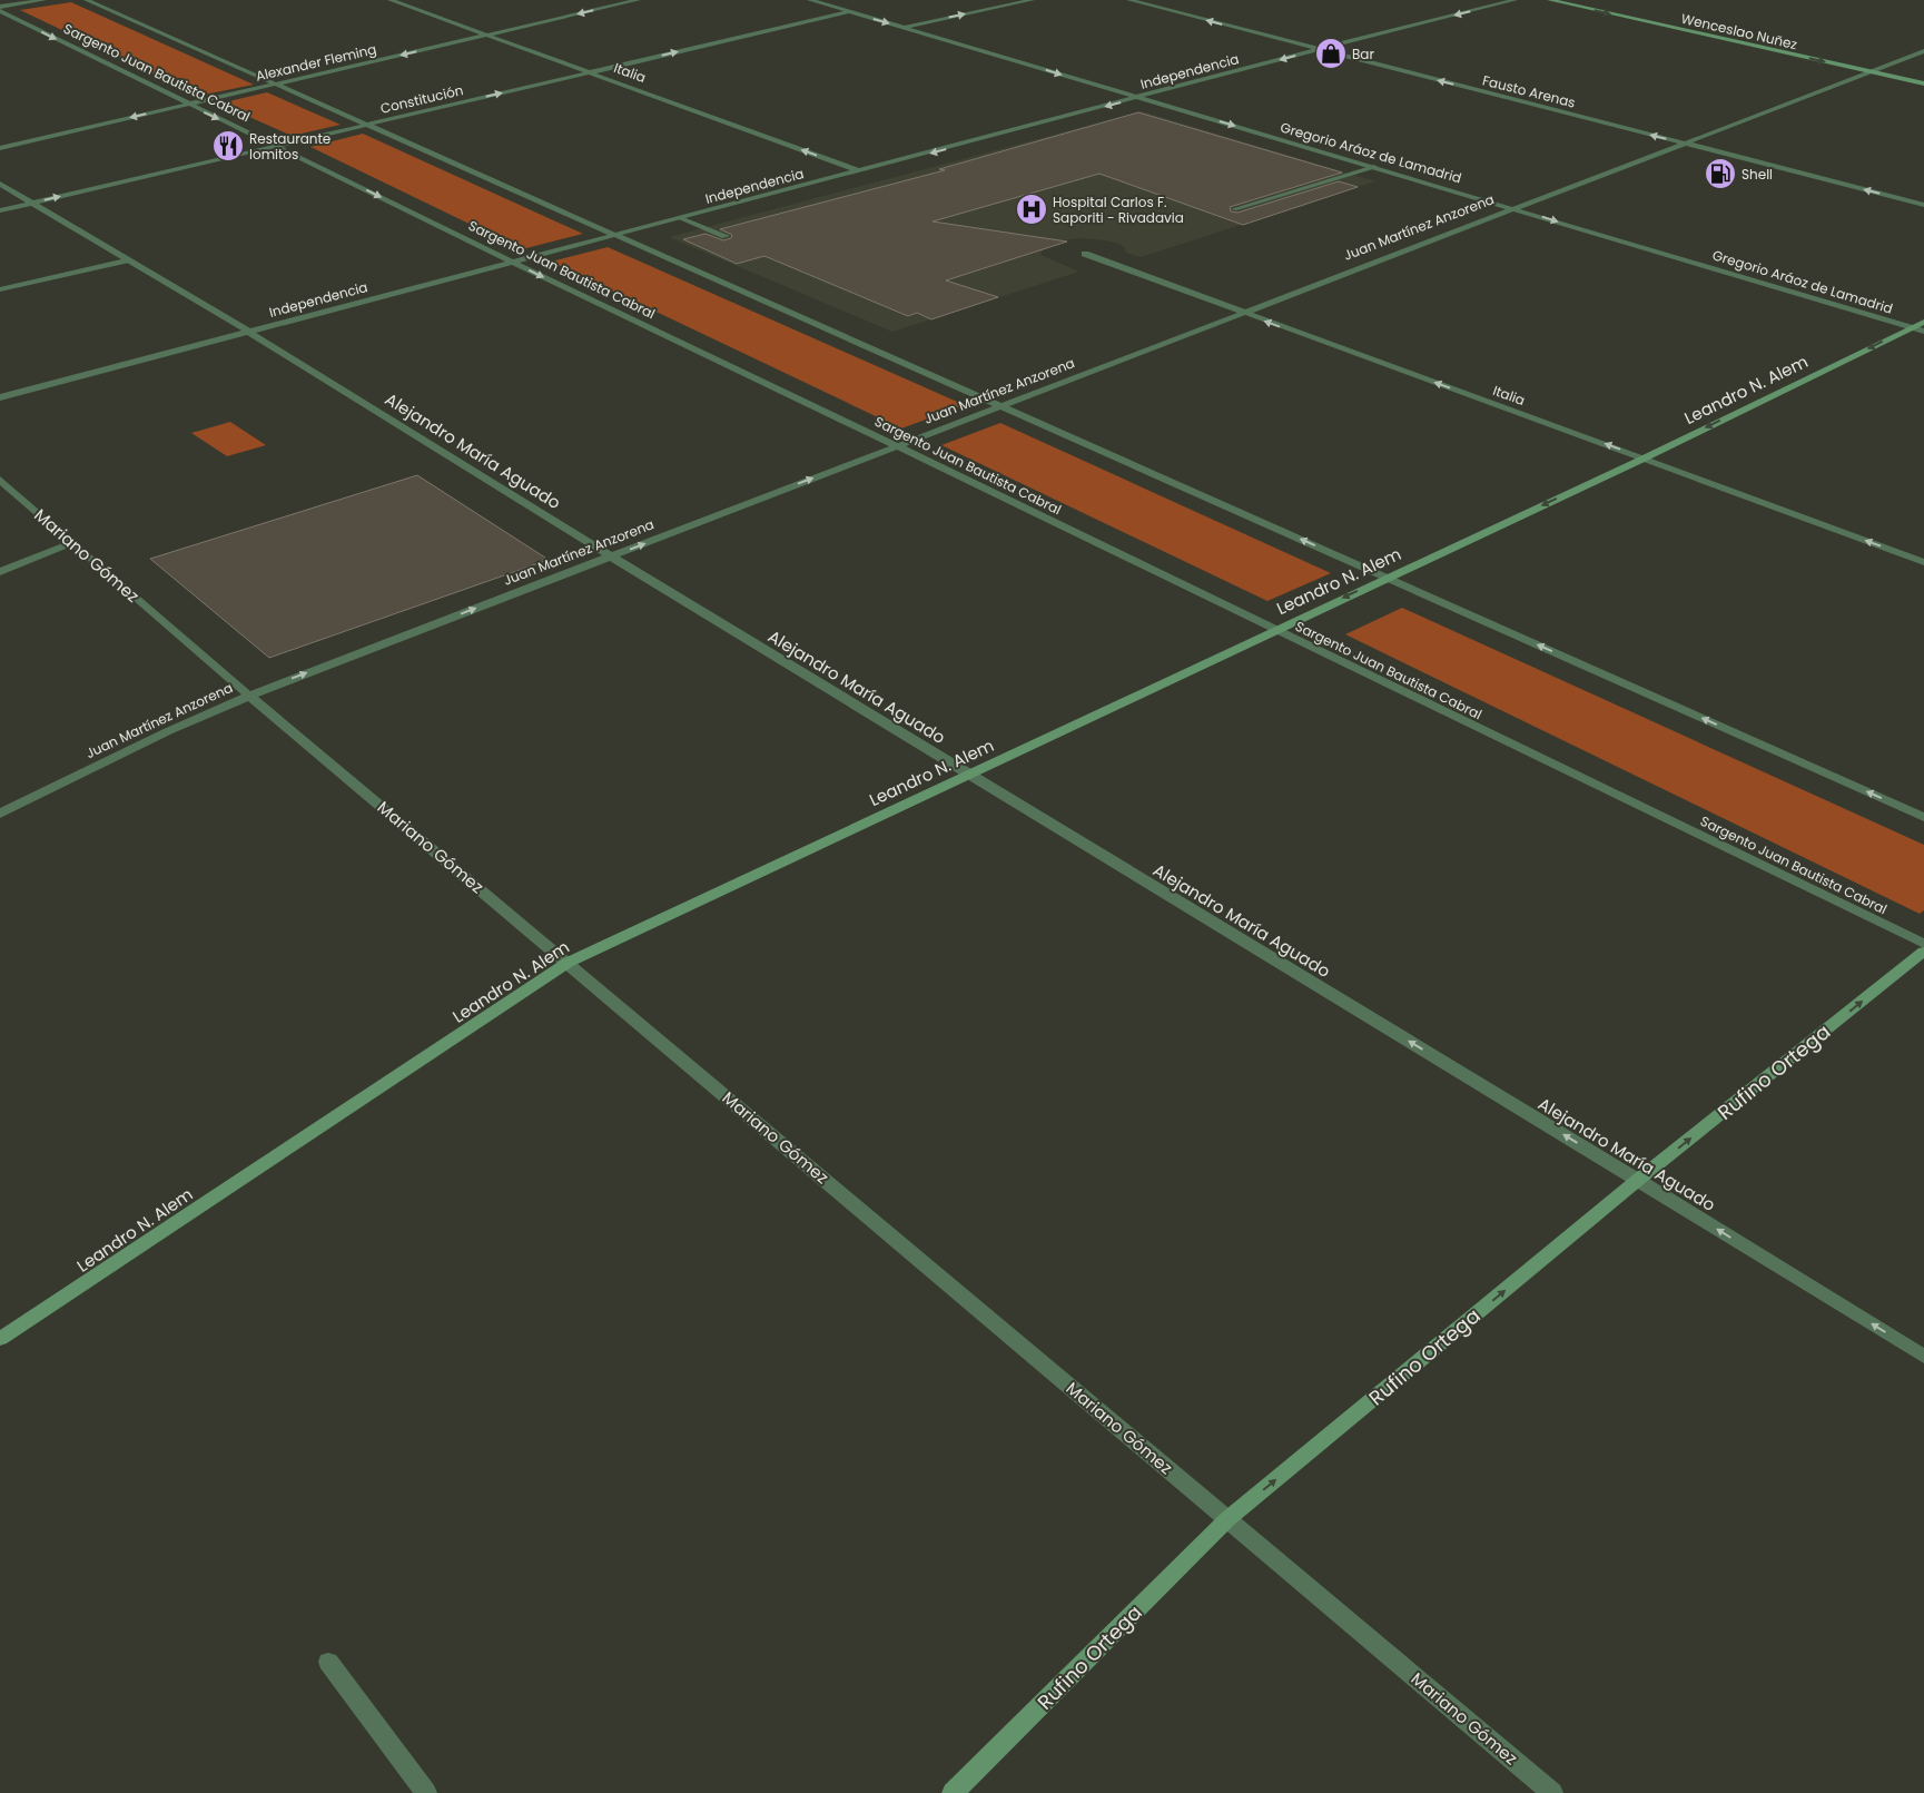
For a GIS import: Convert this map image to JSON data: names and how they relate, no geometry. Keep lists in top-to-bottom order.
{
  "streets": {
    "street": [
      "Wenceslao Nuñez",
      "Alexander Fleming",
      "Independencia",
      "Sargento Juan Bautista Cabral",
      "Italia",
      "Fausto Arenas",
      "Constitución",
      "Gregorio Aráoz de Lamadrid",
      "Juan Martínez Anzorena",
      "Leandro N. Alem",
      "Alejandro María Aguado",
      "Mariano Gómez",
      "Rufino Ortega"
    ]
  },
  "crossings": [
    ["Wenceslao Nuñez", "Juan Martínez Anzorena"],
    ["Alexander Fleming", "Sargento Juan Bautista Cabral"],
    ["Alexander Fleming", "Italia"],
    ["Independencia", "Sargento Juan Bautista Cabral"],
    ["Independencia", "Italia"],
    ["Independencia", "Fausto Arenas"],
    ["Independencia", "Gregorio Aráoz de Lamadrid"],
    ["Independencia", "Alejandro María Aguado"],
    ["Sargento Juan Bautista Cabral", "Constitución"],
    ["Sargento Juan Bautista Cabral", "Juan Martínez Anzorena"],
    ["Sargento Juan Bautista Cabral", "Leandro N. Alem"],
    ["Italia", "Constitución"],
    ["Italia", "Juan Martínez Anzorena"],
    ["Italia", "Leandro N. Alem"],
    ["Fausto Arenas", "Juan Martínez Anzorena"],
    ["Constitución", "Gregorio Aráoz de Lamadrid"],
    ["Constitución", "Alejandro María Aguado"],
    ["Gregorio Aráoz de Lamadrid", "Juan Martínez Anzorena"],
    ["Gregorio Aráoz de Lamadrid", "Leandro N. Alem"],
    ["Juan Martínez Anzorena", "Alejandro María Aguado"],
    ["Juan Martínez Anzorena", "Mariano Gómez"],
    ["Leandro N. Alem", "Alejandro María Aguado"],
    ["Leandro N. Alem", "Mariano Gómez"],
    ["Alejandro María Aguado", "Rufino Ortega"],
    ["Mariano Gómez", "Rufino Ortega"]
  ],
  "one_way": [
    "Wenceslao Nuñez",
    "Alexander Fleming",
    "Independencia",
    "Italia",
    "Fausto Arenas",
    "Constitución",
    "Gregorio Aráoz de Lamadrid",
    "Alejandro María Aguado",
    "Rufino Ortega"
  ],
  "places": {
    "shop": ["Bar"],
    "restaurant": ["Restaurante lomitos"],
    "fuel station": ["Shell"],
    "hospital": ["Hospital Carlos F. Saporiti - Rivadavia"]
  }
}
